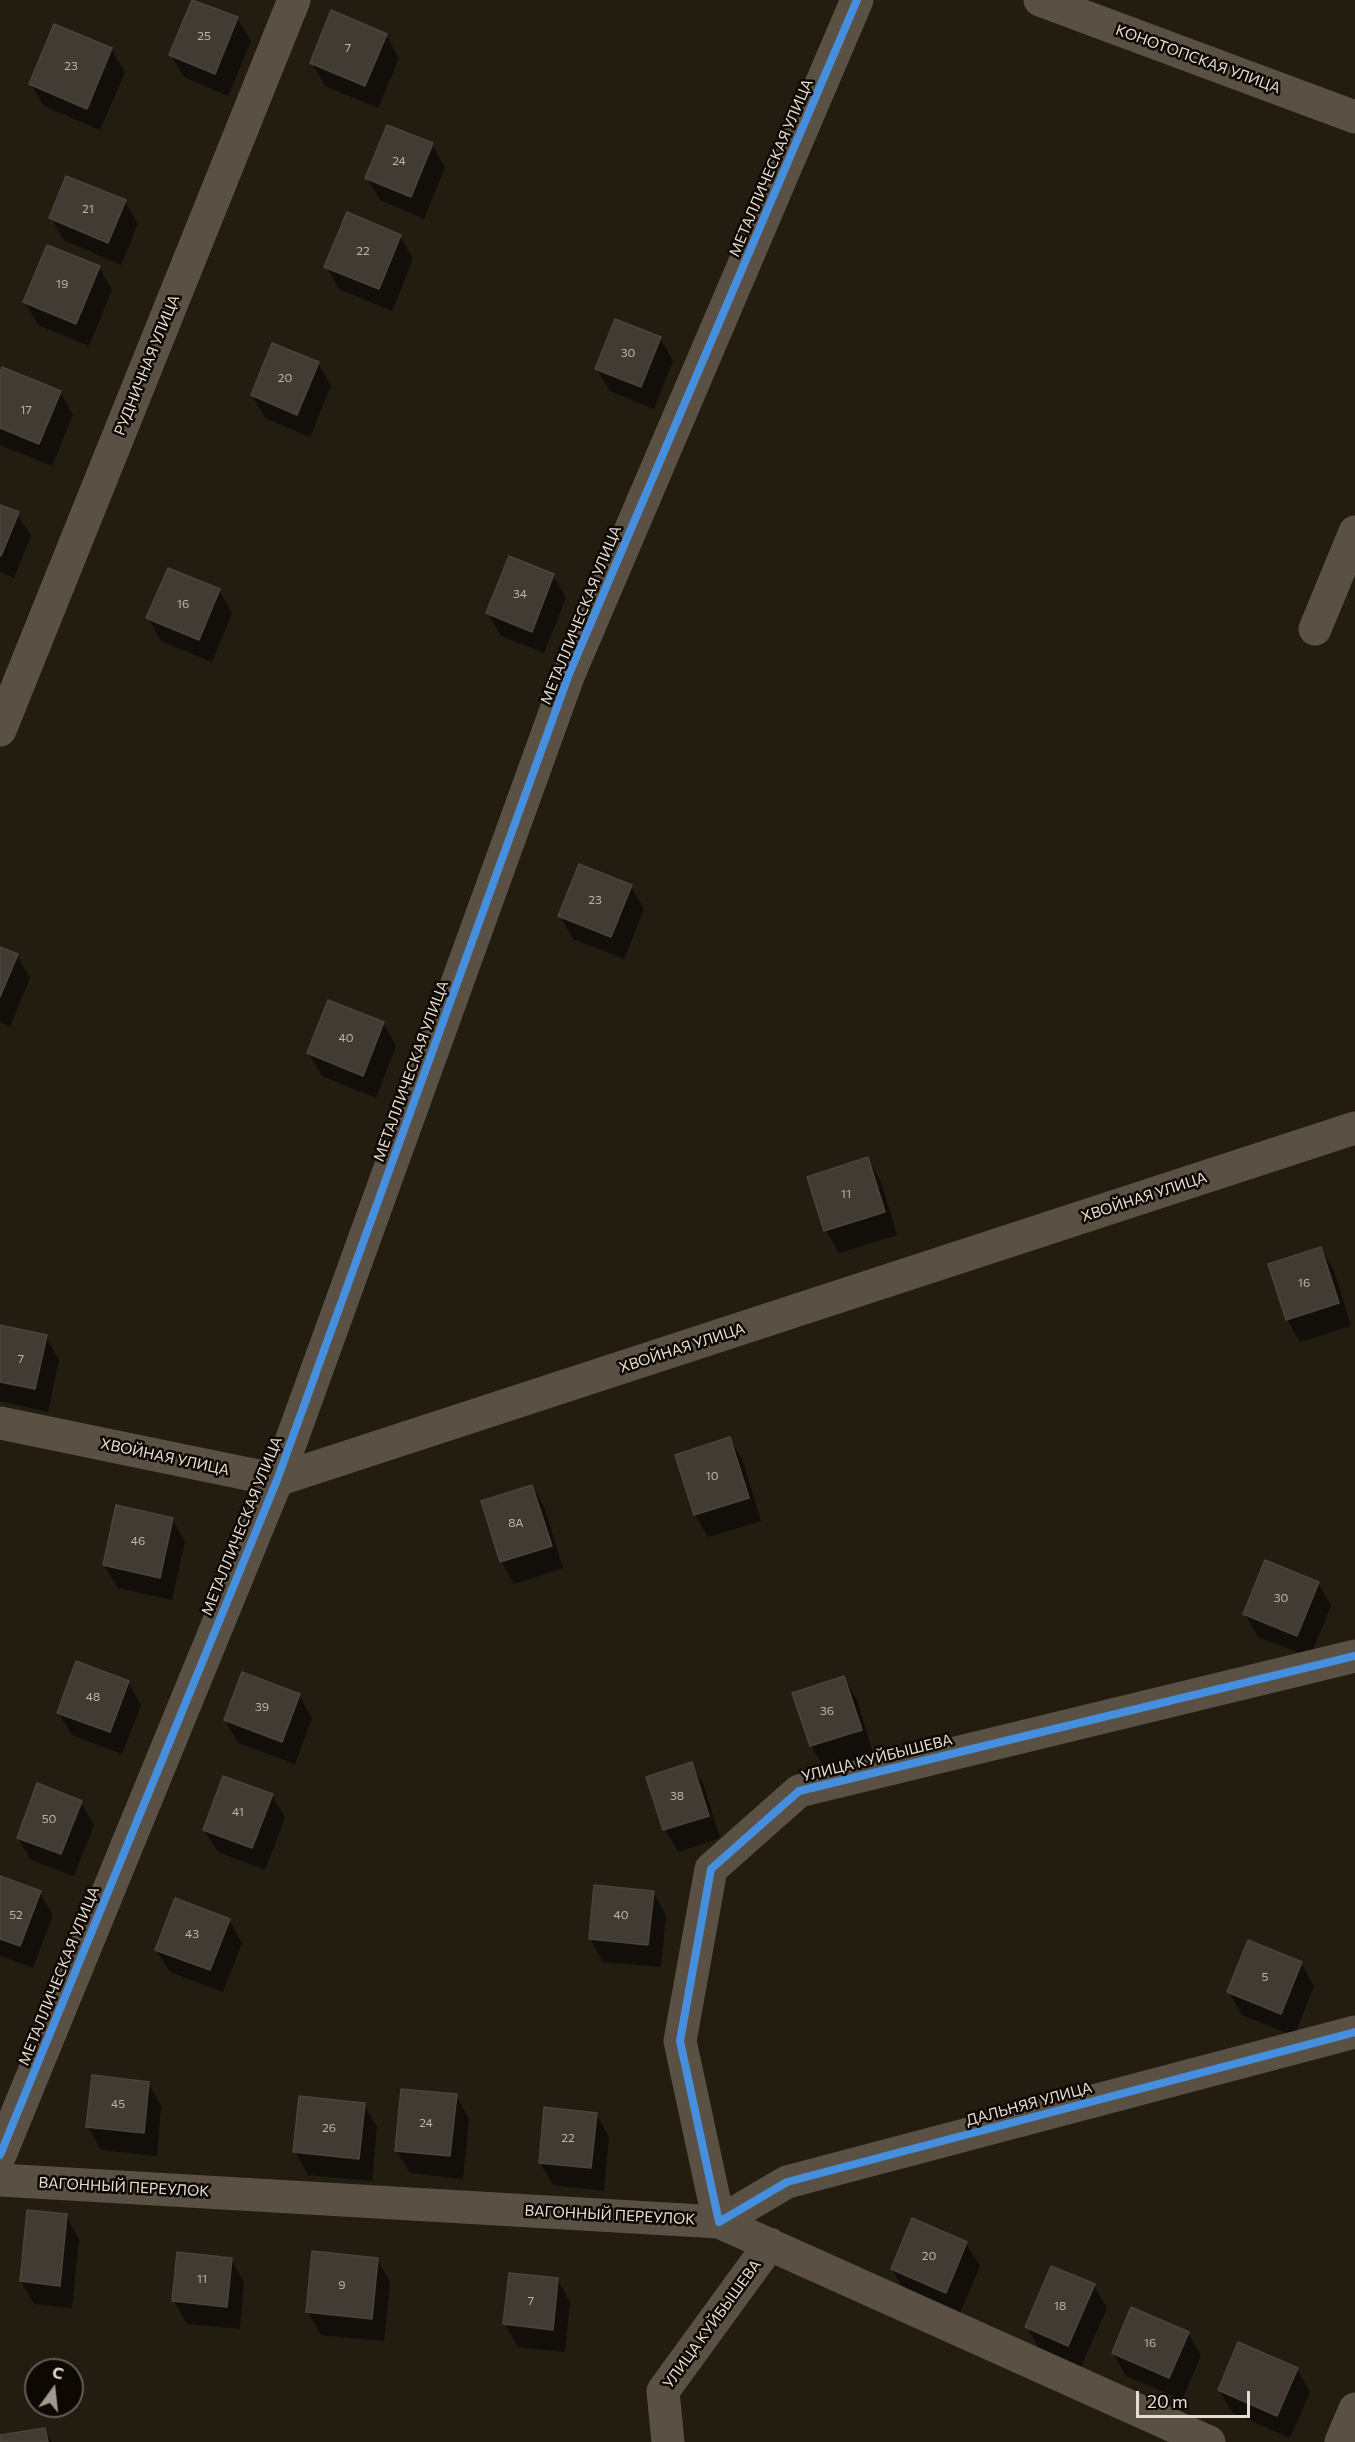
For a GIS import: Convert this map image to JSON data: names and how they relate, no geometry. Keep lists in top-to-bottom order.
{
  "streets": {
    "street": [
      "КОНОТОПСКАЯ УЛИЦА",
      "МЕТАЛЛИЧЕСКАЯ УЛИЦА",
      "РУДНИЧНАЯ УЛИЦА",
      "ХВОЙНАЯ УЛИЦА",
      "УЛИЦА КУЙБЫШЕВА",
      "ДАЛЬНЯЯ УЛИЦА",
      "ВАГОННЫЙ ПЕРЕУЛОК"
    ]
  },
  "crossings": [
    ["МЕТАЛЛИЧЕСКАЯ УЛИЦА", "ХВОЙНАЯ УЛИЦА"],
    ["УЛИЦА КУЙБЫШЕВА", "ДАЛЬНЯЯ УЛИЦА"],
    ["УЛИЦА КУЙБЫШЕВА", "ВАГОННЫЙ ПЕРЕУЛОК"],
    ["ДАЛЬНЯЯ УЛИЦА", "ВАГОННЫЙ ПЕРЕУЛОК"]
  ],
  "house_numbers": [
    "25",
    "7",
    "23",
    "24",
    "21",
    "22",
    "19",
    "30",
    "20",
    "17",
    "34",
    "16",
    "23",
    "40",
    "11",
    "16",
    "7",
    "10",
    "8А",
    "46",
    "30",
    "48",
    "39",
    "36",
    "38",
    "41",
    "50",
    "52",
    "40",
    "43",
    "5",
    "45",
    "24",
    "26",
    "22",
    "20",
    "11",
    "9",
    "7",
    "18",
    "16"
  ],
  "scale_bar": "20 m",
  "north": "top"
}
